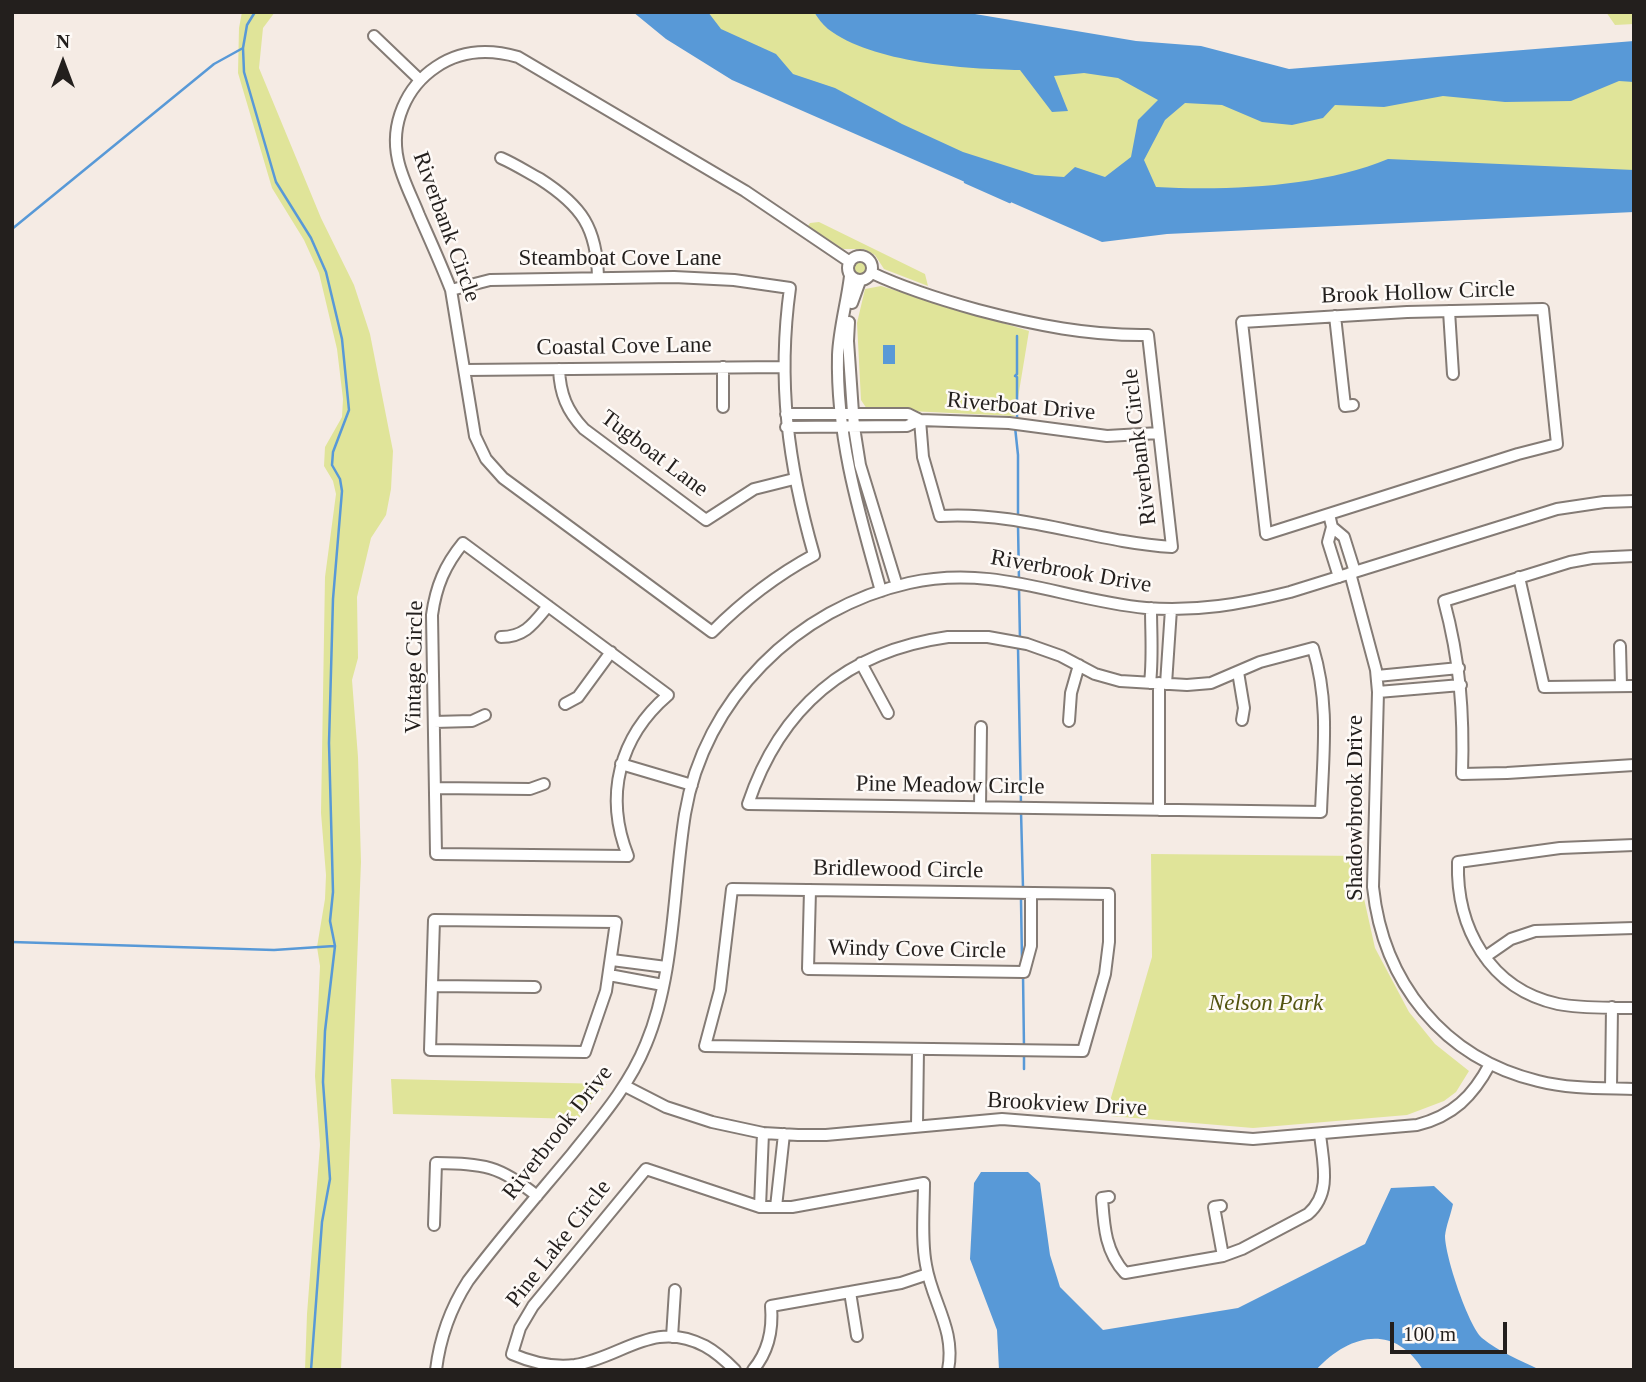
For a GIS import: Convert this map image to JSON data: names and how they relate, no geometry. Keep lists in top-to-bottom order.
{
  "streets": {
    "street": [
      "Riverbank Circle",
      "Steamboat Cove Lane",
      "Brook Hollow Circle",
      "Coastal Cove Lane",
      "Riverboat Drive",
      "Tugboat Lane",
      "Riverbrook Drive",
      "Vintage Circle",
      "Pine Meadow Circle",
      "Shadowbrook Drive",
      "Bridlewood Circle",
      "Windy Cove Circle",
      "Brookview Drive",
      "Pine Lake Circle"
    ]
  },
  "crossings": [
    ["Riverbank Circle", "Steamboat Cove Lane"],
    ["Riverbank Circle", "Coastal Cove Lane"],
    ["Riverbank Circle", "Riverboat Drive"],
    ["Riverbank Circle", "Tugboat Lane"],
    ["Coastal Cove Lane", "Tugboat Lane"],
    ["Riverbrook Drive", "Shadowbrook Drive"],
    ["Riverbrook Drive", "Brookview Drive"],
    ["Shadowbrook Drive", "Brookview Drive"],
    ["Bridlewood Circle", "Windy Cove Circle"]
  ],
  "parks": ["Nelson Park"],
  "scale_bar": "100 m",
  "north": "top"
}
